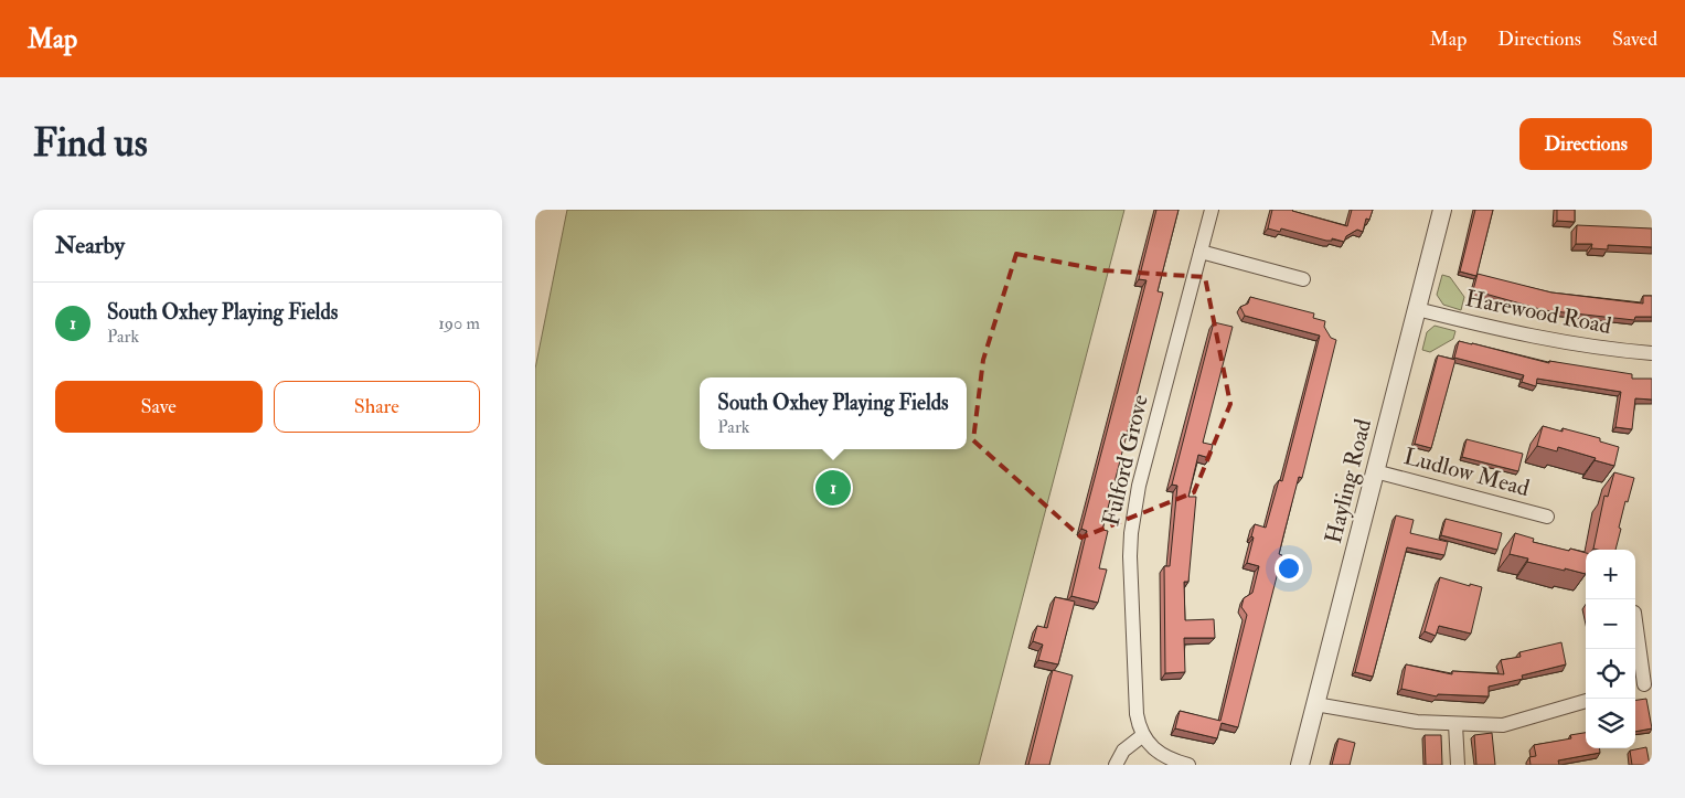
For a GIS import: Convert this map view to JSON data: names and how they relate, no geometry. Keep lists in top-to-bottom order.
{
  "streets": {
    "street": [
      "Harewood Road",
      "Fulford Grove",
      "Ludlow Mead",
      "Hayling Road"
    ]
  },
  "crossings": [
    ["Harewood Road", "Hayling Road"],
    ["Ludlow Mead", "Hayling Road"]
  ],
  "page": {
    "header": "Map",
    "nav": ["Map", "Directions", "Saved"],
    "buttons": [
      "Directions",
      ["Save", "Share"]
    ],
    "title": "Find us",
    "heading": "Nearby",
    "list": [
      {
        "mark": "1",
        "name": "South Oxhey Playing Fields",
        "note": "Park",
        "value": "190 m"
      }
    ],
    "popup": ["South Oxhey Playing Fields", "Park"],
    "pins": "1",
    "map_buttons": ["+", "−"]
  }
}
